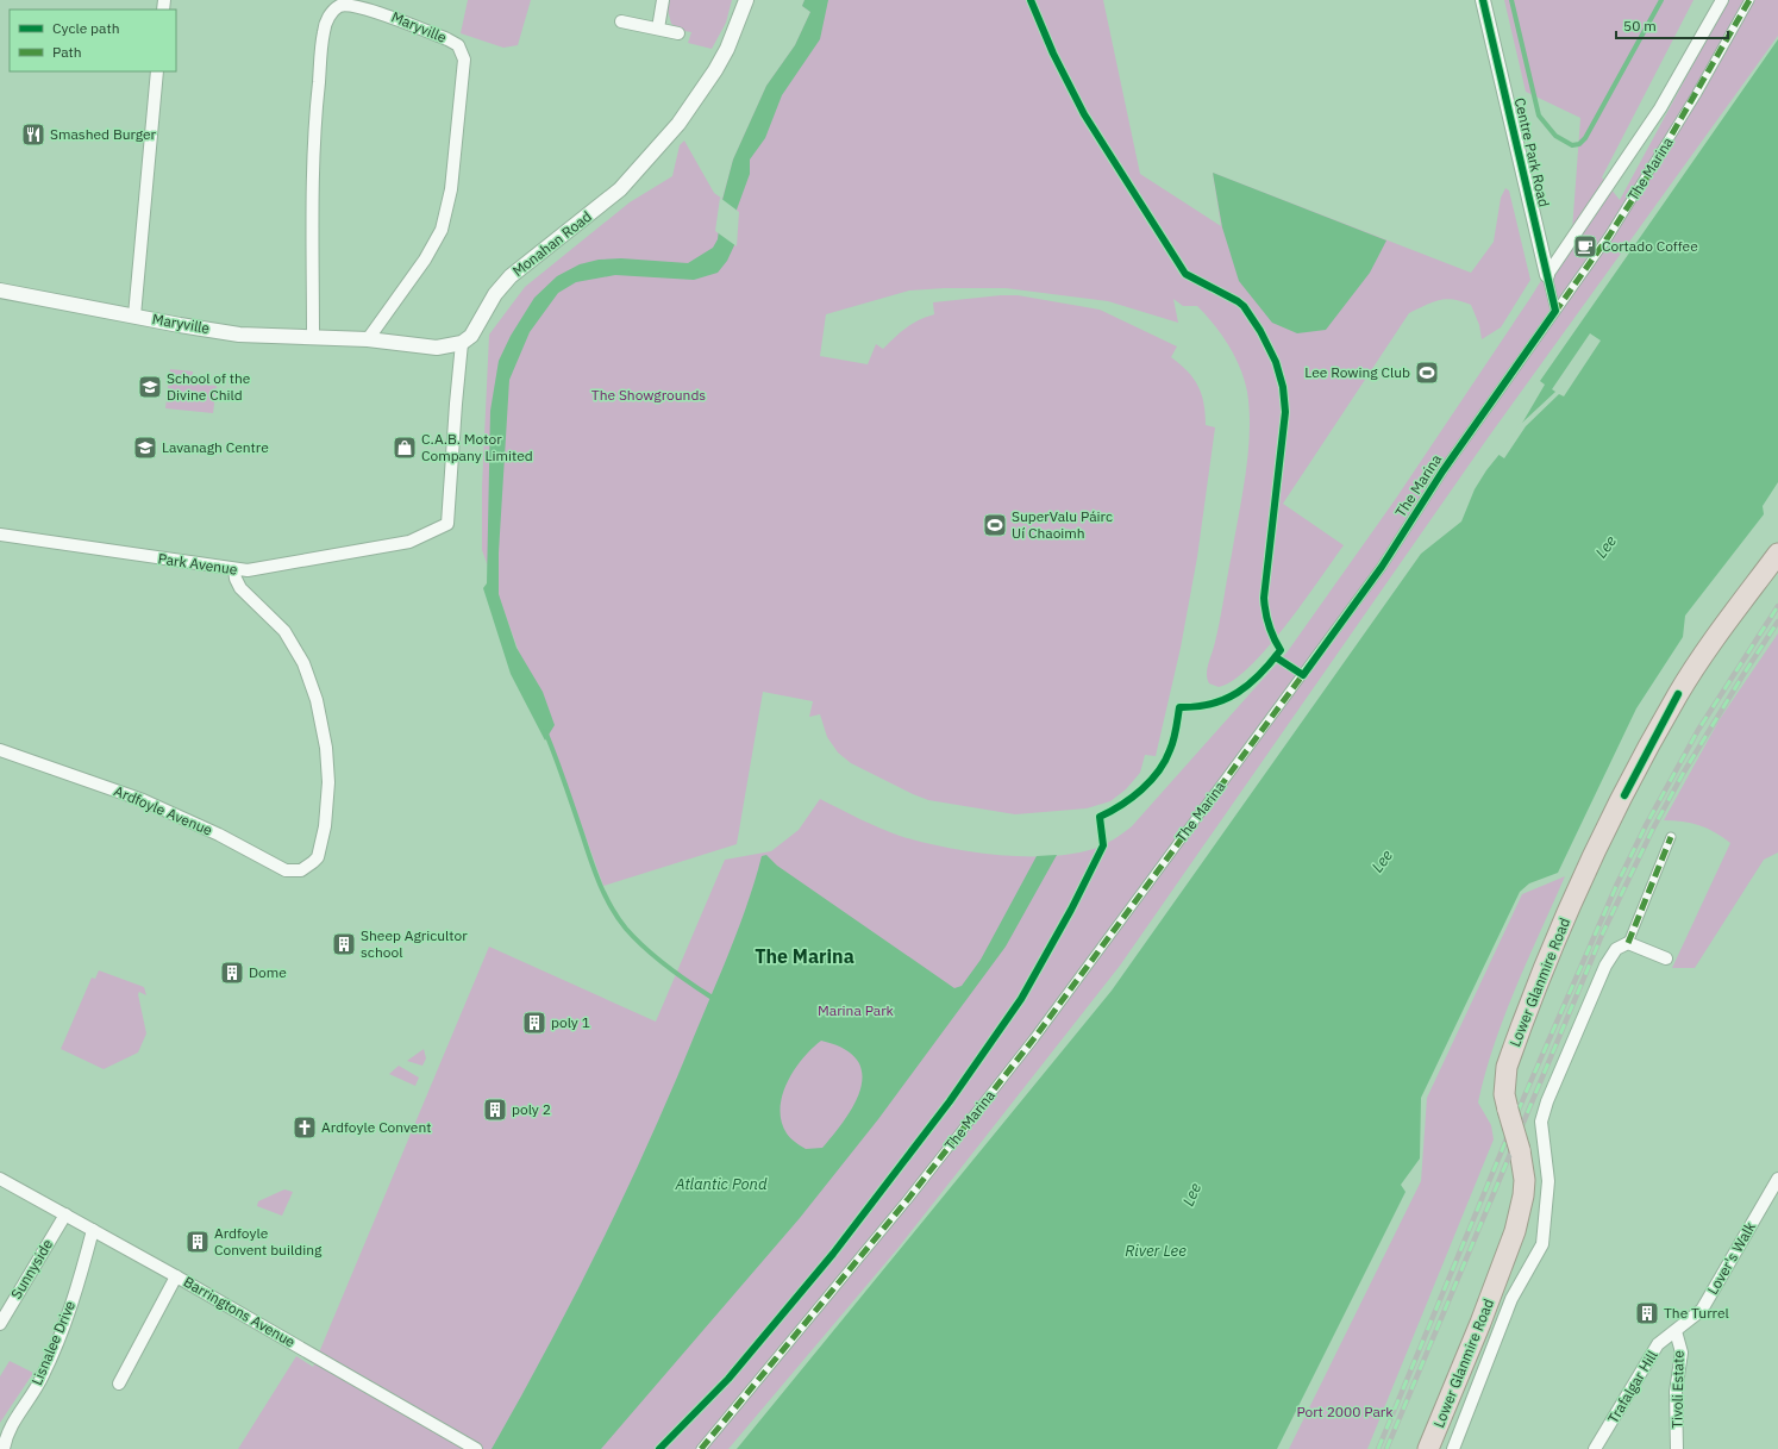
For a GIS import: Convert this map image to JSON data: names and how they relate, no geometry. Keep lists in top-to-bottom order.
{
  "streets": {
    "highway": ["Lower Glanmire Road"],
    "street": [
      "Maryville",
      "Centre Park Road",
      "The Marina",
      "Monahan Road",
      "Park Avenue",
      "Ardfoyle Avenue",
      "Lover's Walk",
      "Sunnyside",
      "Barringtons Avenue",
      "Lisnalee Drive",
      "Trafalgar Hill",
      "Tivoli Estate"
    ]
  },
  "crossings": [
    ["Maryville", "Monahan Road"],
    ["Maryville", "Park Avenue"],
    ["Centre Park Road", "The Marina"],
    ["Monahan Road", "Park Avenue"],
    ["Park Avenue", "Ardfoyle Avenue"],
    ["Lover's Walk", "Trafalgar Hill"],
    ["Lover's Walk", "Tivoli Estate"],
    ["Sunnyside", "Barringtons Avenue"],
    ["Barringtons Avenue", "Lisnalee Drive"],
    ["Trafalgar Hill", "Tivoli Estate"]
  ],
  "districts": ["The Marina"],
  "water": ["Lee", "Atlantic Pond", "River Lee"],
  "parks": ["The Showgrounds", "Marina Park", "Port 2000 Park"],
  "places": {
    "restaurant": ["Smashed Burger"],
    "cafe": ["Cortado Coffee"],
    "sports": ["Lee Rowing Club", "SuperValu Páirc Uí Chaoimh"],
    "school or university": ["School of the Divine Child", "Lavanagh Centre"],
    "shop": ["C.A.B. Motor Company Limited"],
    "building": [
      "Sheep Agricultor school",
      "Dome",
      "poly 1",
      "poly 2",
      "Ardfoyle Convent building",
      "The Turrel"
    ],
    "church": ["Ardfoyle Convent"]
  },
  "legend": ["Cycle path", "Path"],
  "scale_bar": "50 m"
}
